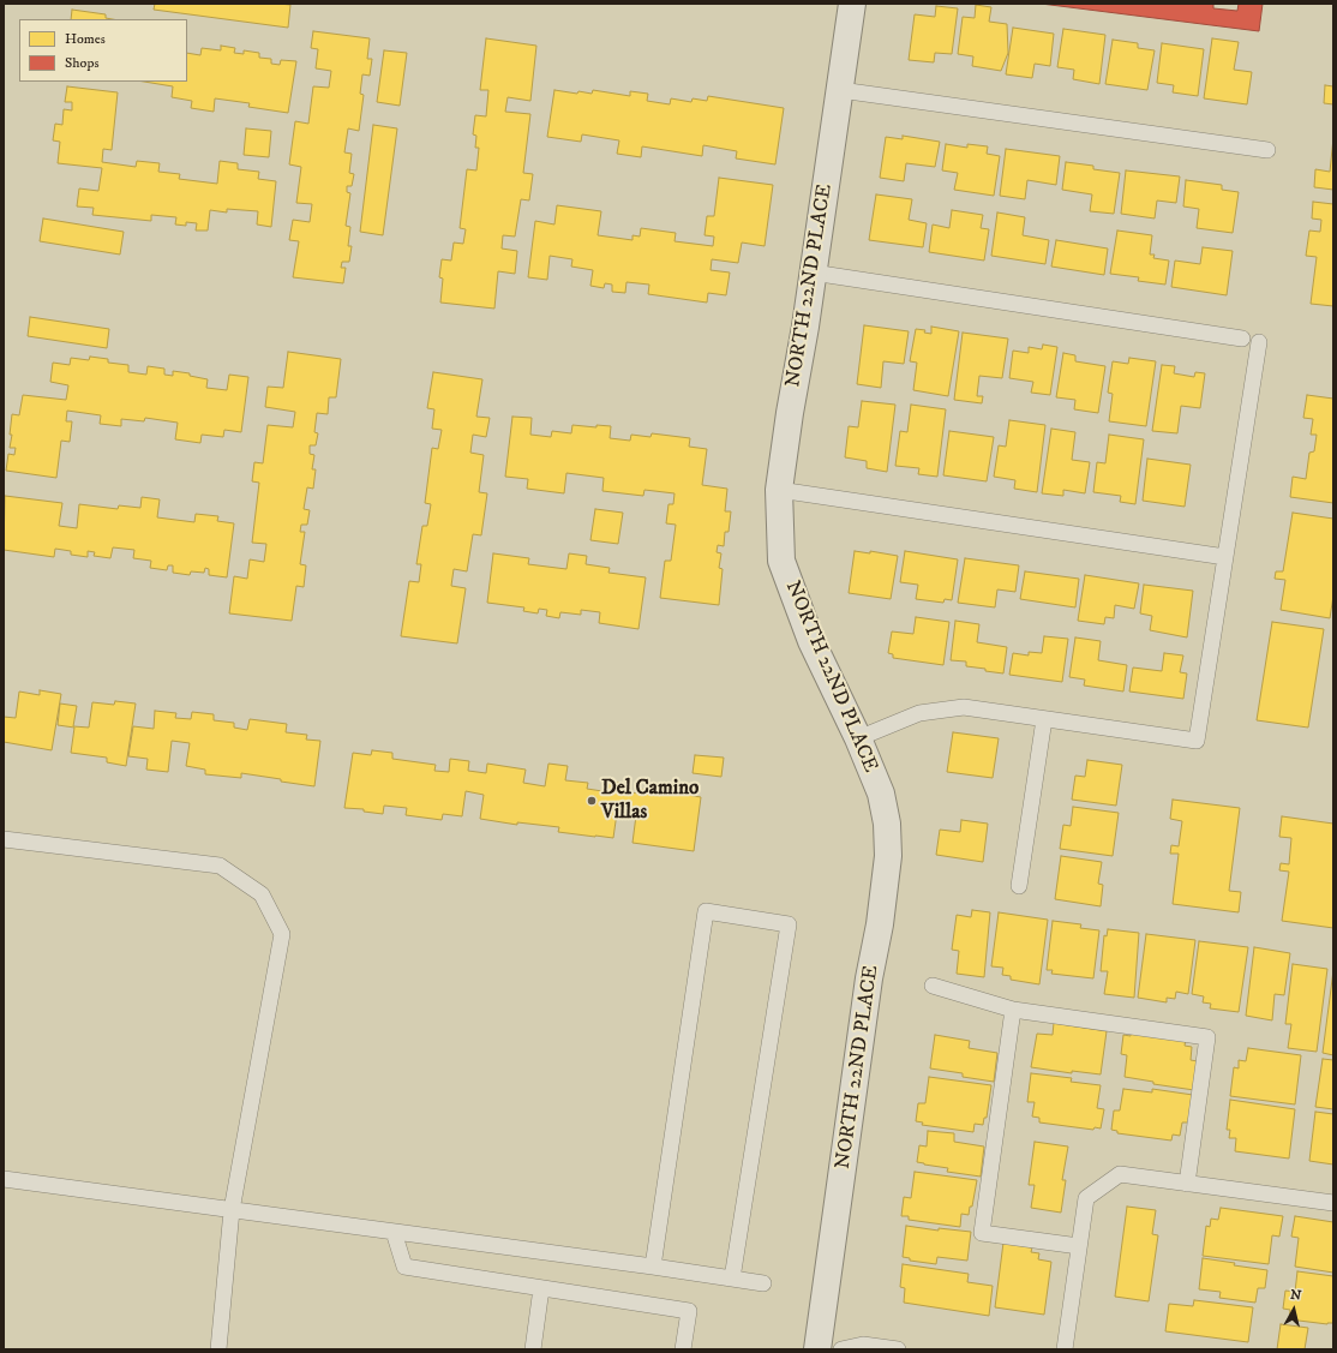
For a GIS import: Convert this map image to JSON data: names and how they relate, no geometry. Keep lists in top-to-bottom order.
{
  "streets": {
    "street": ["NORTH 22ND PLACE"]
  },
  "places": ["Del Camino Villas"],
  "legend": ["Homes", "Shops"],
  "north": "top"
}
